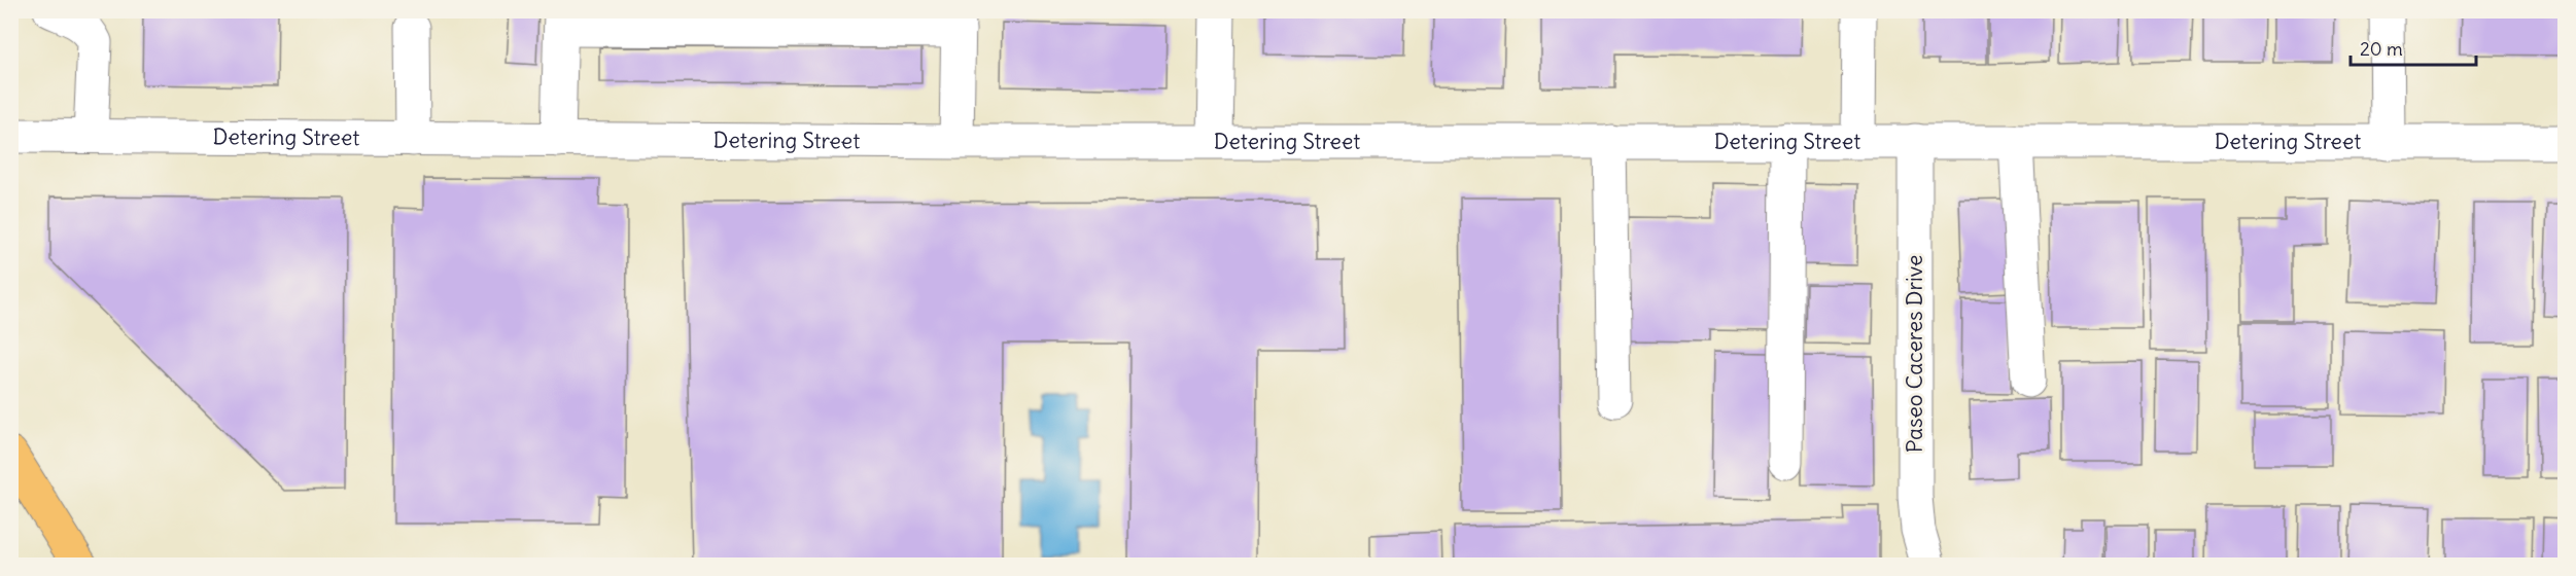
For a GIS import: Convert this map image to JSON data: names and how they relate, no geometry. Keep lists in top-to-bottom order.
{
  "streets": {
    "street": ["Detering Street", "Paseo Caceres Drive"]
  },
  "crossings": [
    ["Detering Street", "Paseo Caceres Drive"]
  ],
  "scale_bar": "20 m"
}
